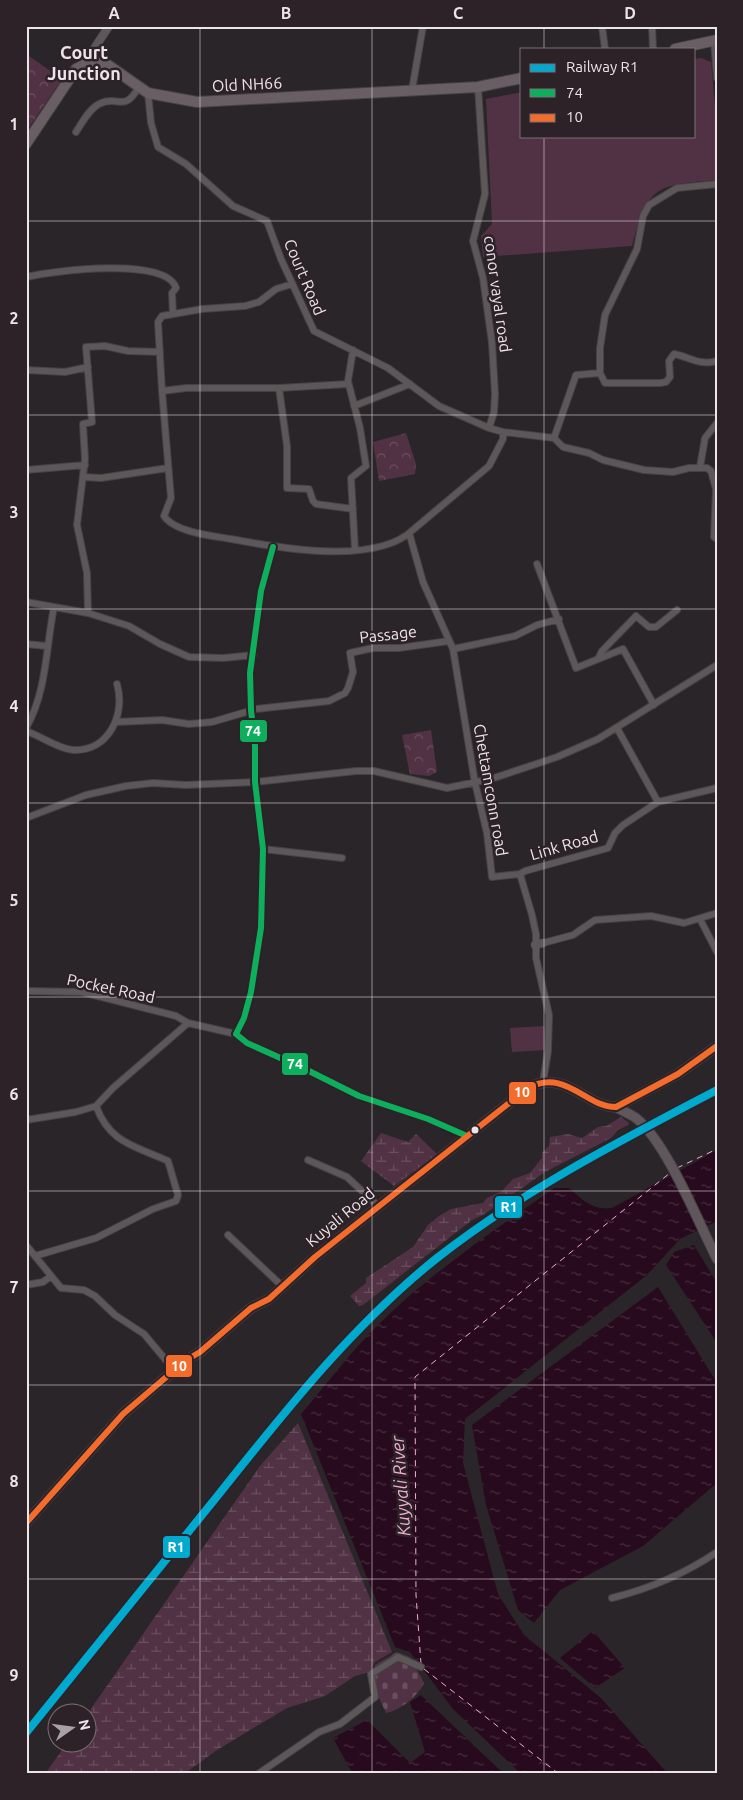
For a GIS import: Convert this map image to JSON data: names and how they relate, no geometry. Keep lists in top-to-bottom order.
{
  "streets": {
    "main road": ["Old NH66", "Kuyali Road"],
    "street": [
      "Court Road",
      "conor vayal road",
      "Passage",
      "Chettamconn road",
      "Link Road",
      "Pocket Road"
    ]
  },
  "crossings": [
    ["Old NH66", "Court Road"],
    ["Old NH66", "conor vayal road"],
    ["Court Road", "conor vayal road"],
    ["Passage", "Chettamconn road"],
    ["Chettamconn road", "Link Road"],
    ["Chettamconn road", "Kuyali Road"],
    ["Pocket Road", "Kuyali Road"]
  ],
  "districts": ["Court Junction"],
  "water": ["Kuyyali River"],
  "lines": ["transit line 74", "transit line 10", "rail line R1"],
  "legend": ["Railway R1", "74", "10"],
  "north": "right",
  "grid": {
    "columns": [
      "A",
      "B",
      "C",
      "D"
    ],
    "rows": [
      "1",
      "2",
      "3",
      "4",
      "5",
      "6",
      "7",
      "8",
      "9"
    ]
  }
}
